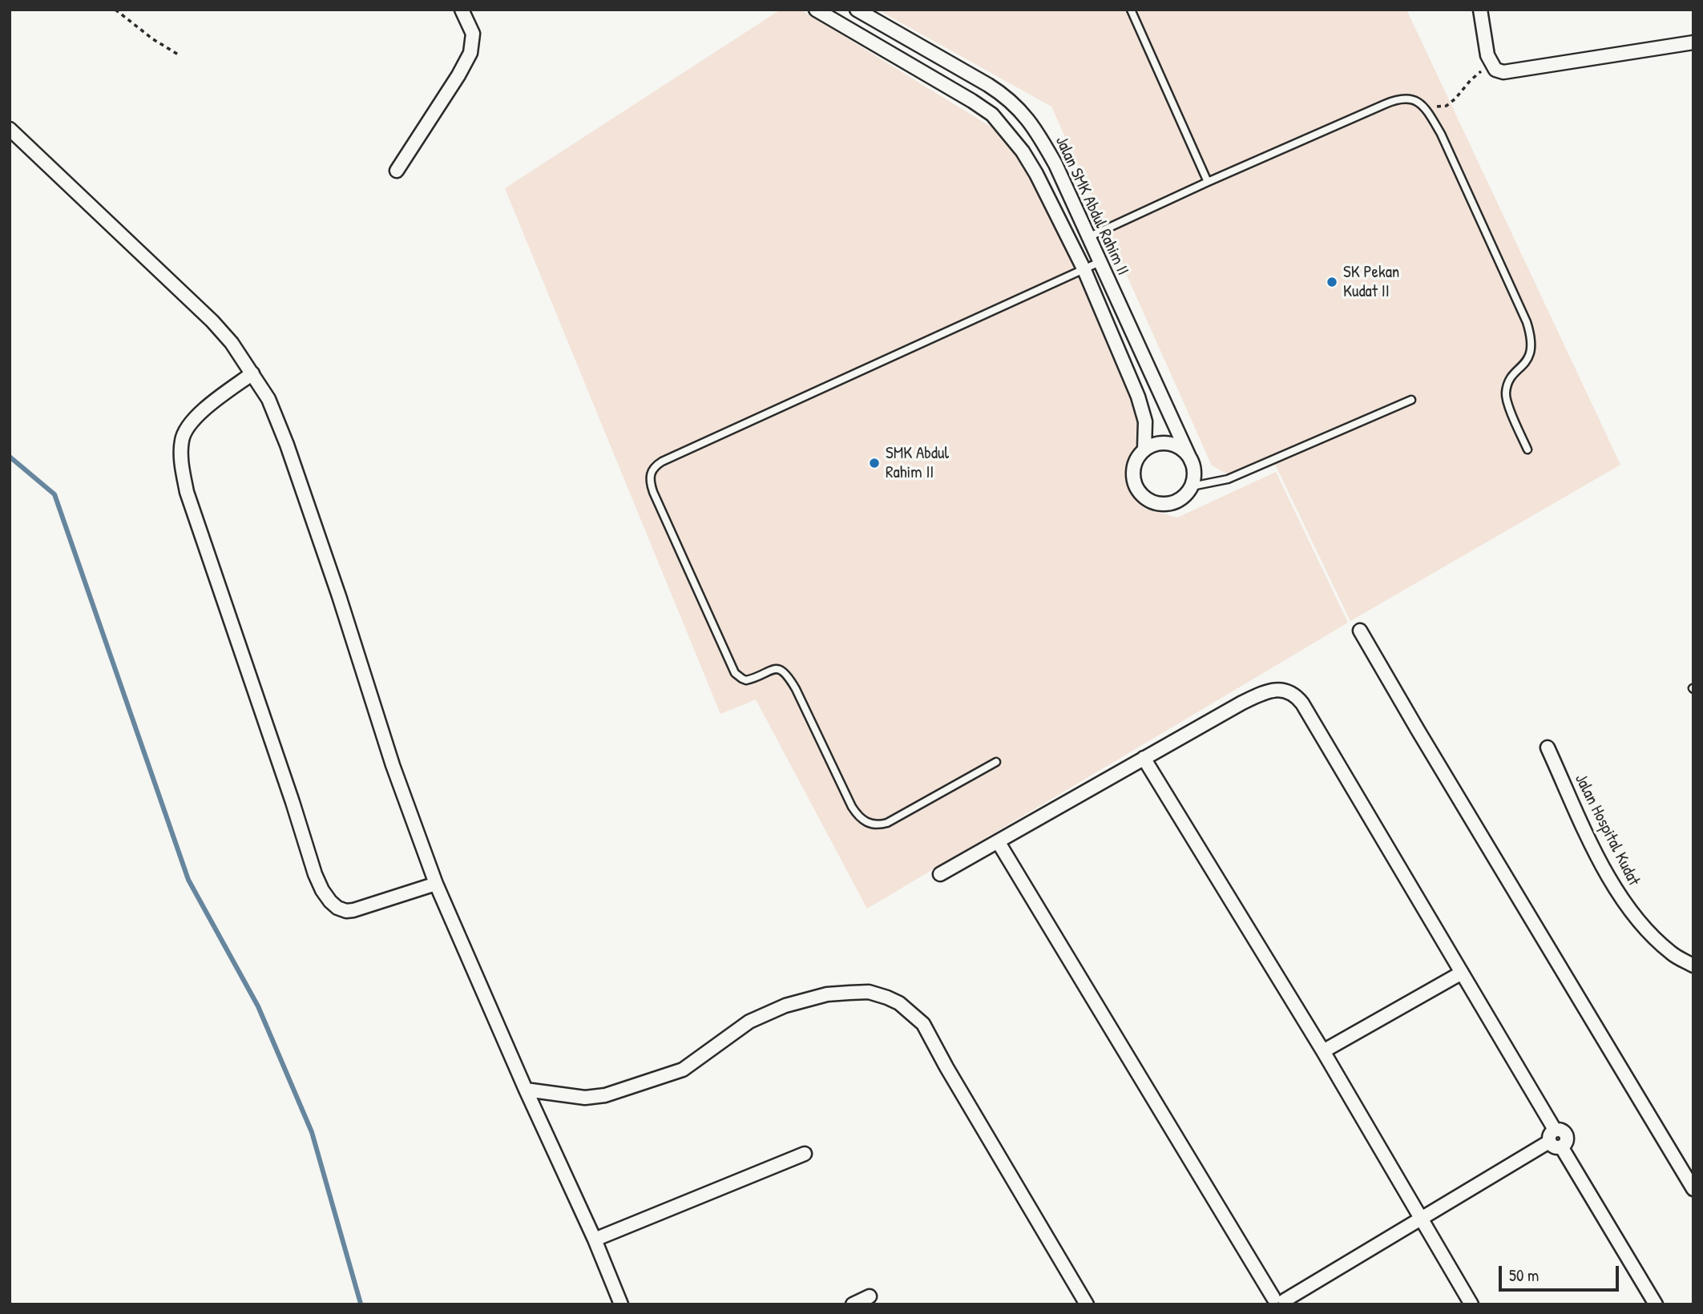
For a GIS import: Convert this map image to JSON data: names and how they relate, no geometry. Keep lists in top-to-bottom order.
{
  "streets": {
    "street": ["Jalan SMK Abdul Rahim II", "Jalan Hospital Kudat"]
  },
  "places": ["SK Pekan Kudat II", "SMK Abdul Rahim II"],
  "scale_bar": "50 m"
}
